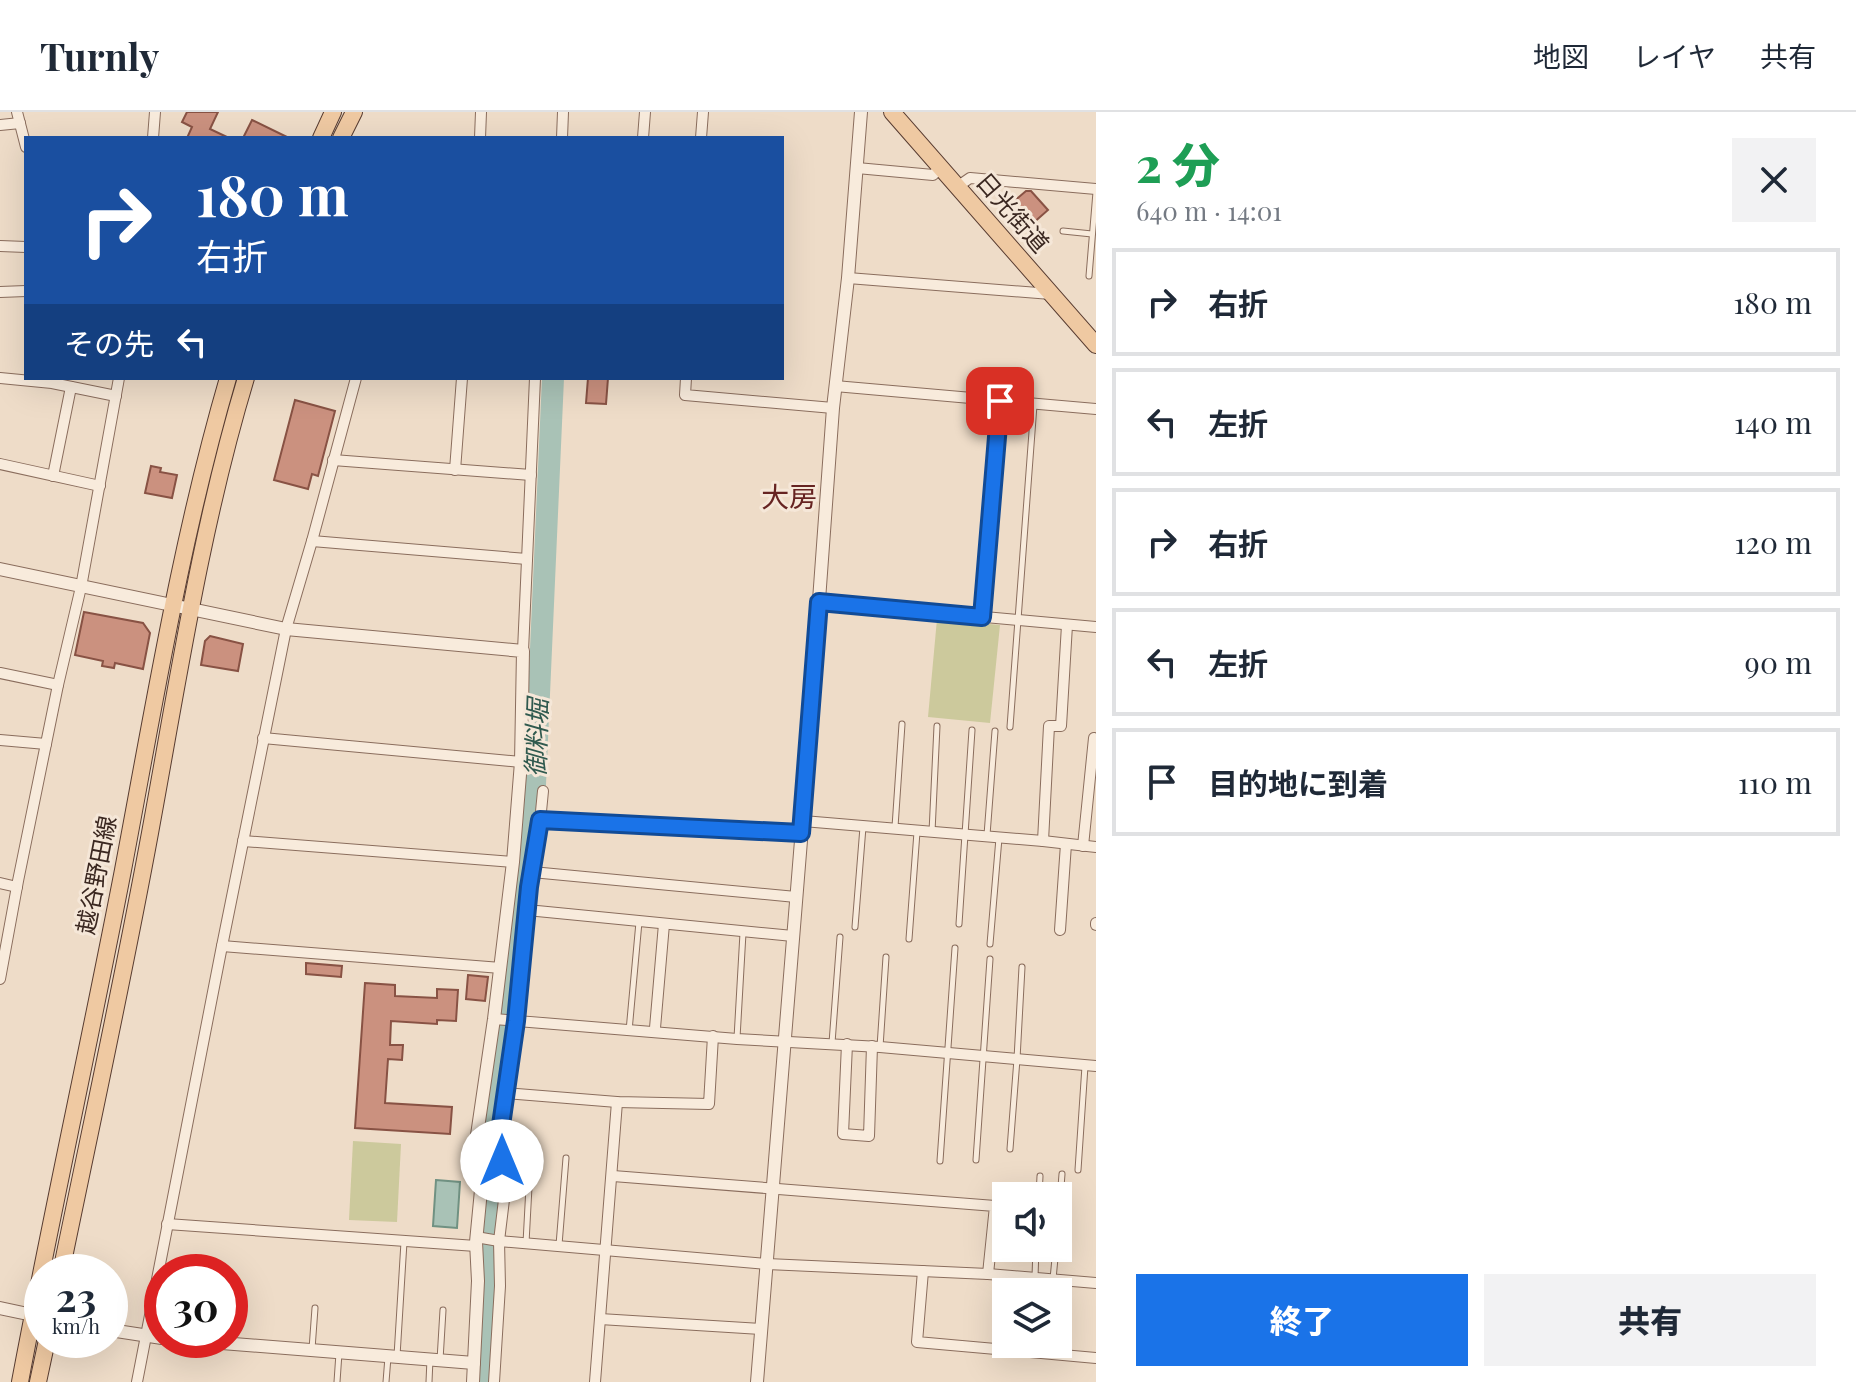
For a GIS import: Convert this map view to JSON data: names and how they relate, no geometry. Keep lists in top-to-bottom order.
{
  "streets": {
    "main road": ["日光街道", "越谷野田線"]
  },
  "districts": ["大房"],
  "water": ["御料堀"],
  "page": {
    "header": "Turnly",
    "nav": ["地図", "レイヤ", "共有"],
    "heading": ["2 分", "640 m · 14:01"],
    "turn": ["180 m", "右折"],
    "list": [
      {
        "name": "右折",
        "value": "180 m"
      },
      {
        "name": "左折",
        "value": "140 m"
      },
      {
        "name": "右折",
        "value": "120 m"
      },
      {
        "name": "左折",
        "value": "90 m"
      },
      {
        "name": "目的地に到着",
        "value": "110 m"
      }
    ],
    "then": "その先",
    "speed": "23 km/h",
    "limit": "30",
    "buttons": ["終了", "共有"]
  }
}
